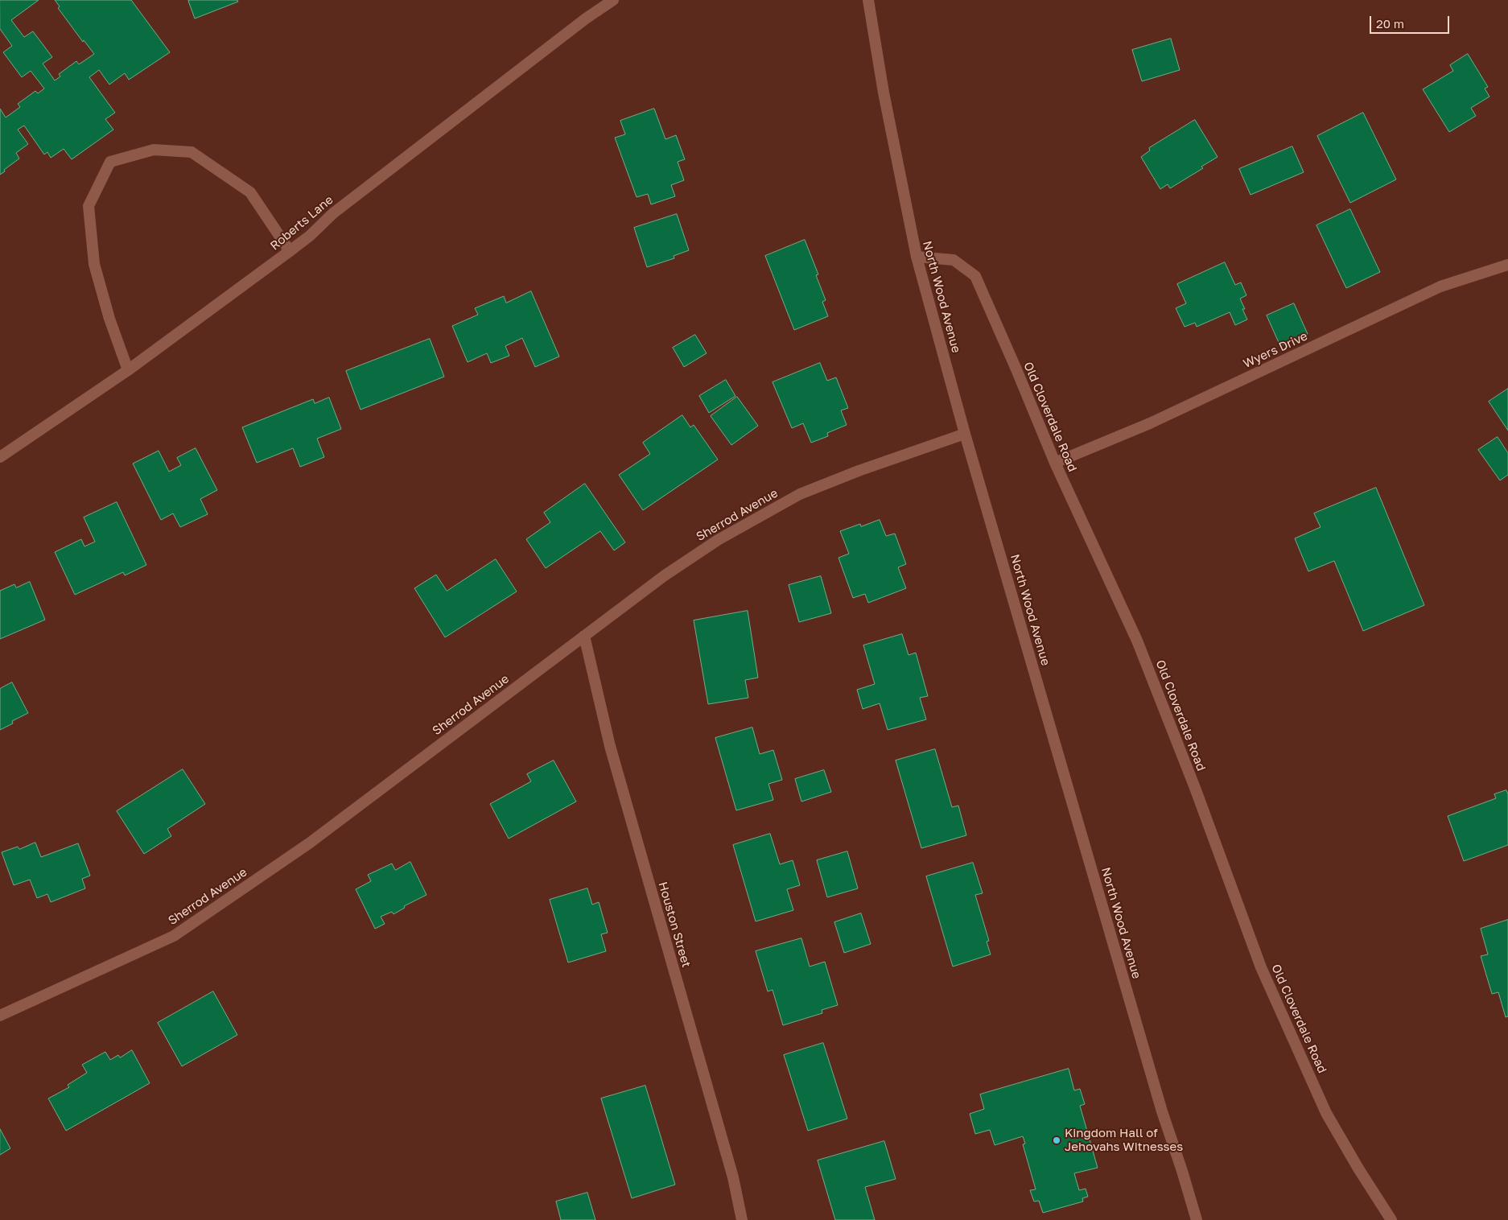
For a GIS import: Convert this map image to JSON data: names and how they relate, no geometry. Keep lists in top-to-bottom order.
{
  "streets": {
    "street": [
      "Roberts Lane",
      "North Wood Avenue",
      "Wyers Drive",
      "Old Cloverdale Road",
      "Sherrod Avenue",
      "Houston Street"
    ]
  },
  "crossings": [
    ["North Wood Avenue", "Old Cloverdale Road"],
    ["North Wood Avenue", "Sherrod Avenue"],
    ["Wyers Drive", "Old Cloverdale Road"],
    ["Sherrod Avenue", "Houston Street"]
  ],
  "places": ["Kingdom Hall of Jehovahs Witnesses"],
  "scale_bar": "20 m"
}
